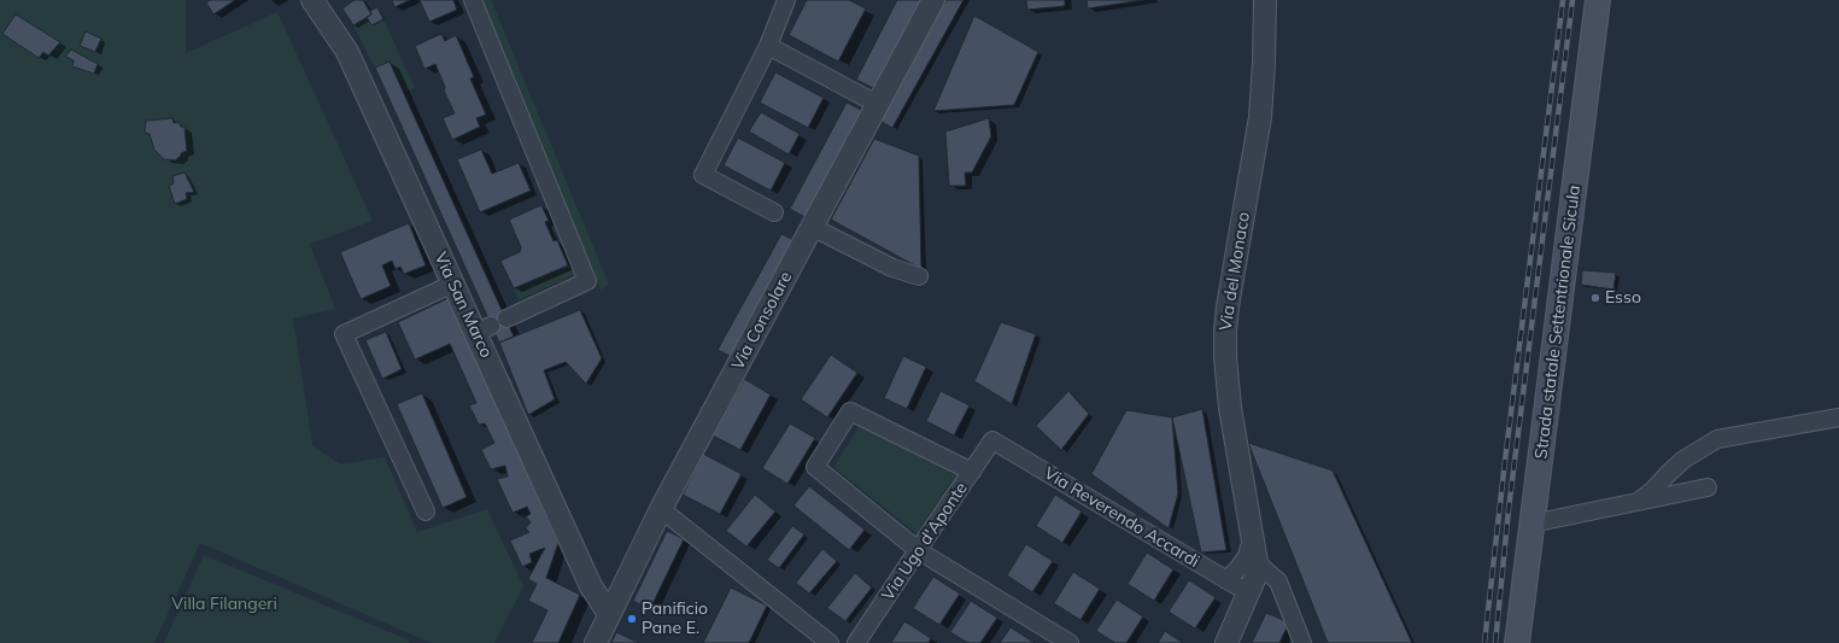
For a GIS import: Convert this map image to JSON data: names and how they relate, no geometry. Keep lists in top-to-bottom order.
{
  "streets": {
    "main road": ["Strada statale Settentrionale Sicula"],
    "street": [
      "Via del Monaco",
      "Via San Marco",
      "Via Consolare",
      "Via Reverendo Accardi",
      "Via Ugo d'Aponte"
    ]
  },
  "crossings": [
    ["Via San Marco", "Via Consolare"],
    ["Via Reverendo Accardi", "Via Ugo d'Aponte"]
  ],
  "parks": ["Villa Filangeri"],
  "places": ["Esso", "Panificio Pane E."]
}
